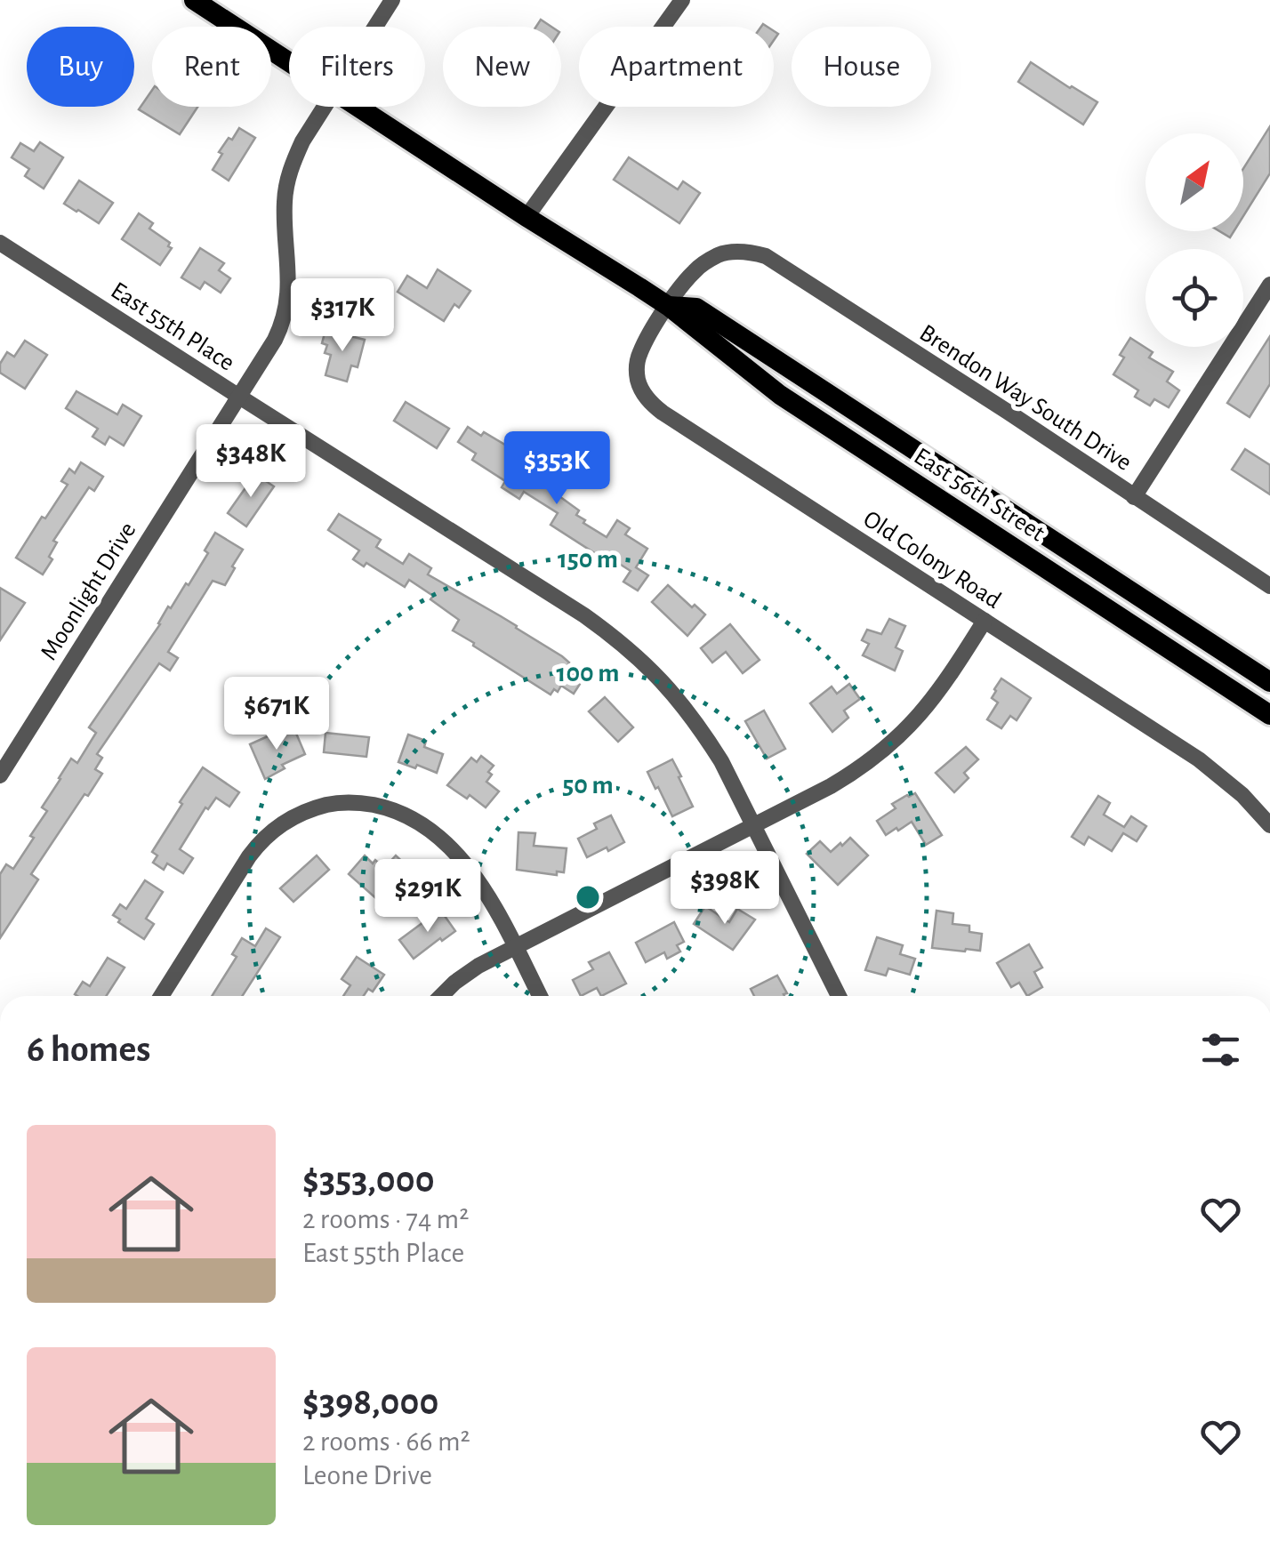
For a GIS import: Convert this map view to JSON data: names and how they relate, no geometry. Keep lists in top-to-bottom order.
{
  "streets": {
    "main road": ["East 56th Street"],
    "street": [
      "East 55th Place",
      "Brendon Way South Drive",
      "Old Colony Road",
      "Moonlight Drive"
    ]
  },
  "crossings": [
    ["East 55th Place", "Moonlight Drive"],
    ["Brendon Way South Drive", "Old Colony Road"],
    ["East 56th Street", "Old Colony Road"]
  ],
  "north": "top right",
  "page": {
    "chip": [
      "Buy",
      "Rent",
      "Filters",
      "New",
      "Apartment",
      "House"
    ],
    "price": [
      "$317K",
      "$348K",
      "$353K",
      "$671K",
      "$398K",
      "$291K"
    ],
    "heading": "6 homes",
    "list": [
      {
        "name": "$353,000",
        "note": "2 rooms · 74 m² · East 55th Place"
      },
      {
        "name": "$398,000",
        "note": "2 rooms · 66 m² · Leone Drive"
      }
    ]
  },
  "rings": ["150 m", "100 m", "50 m"]
}
